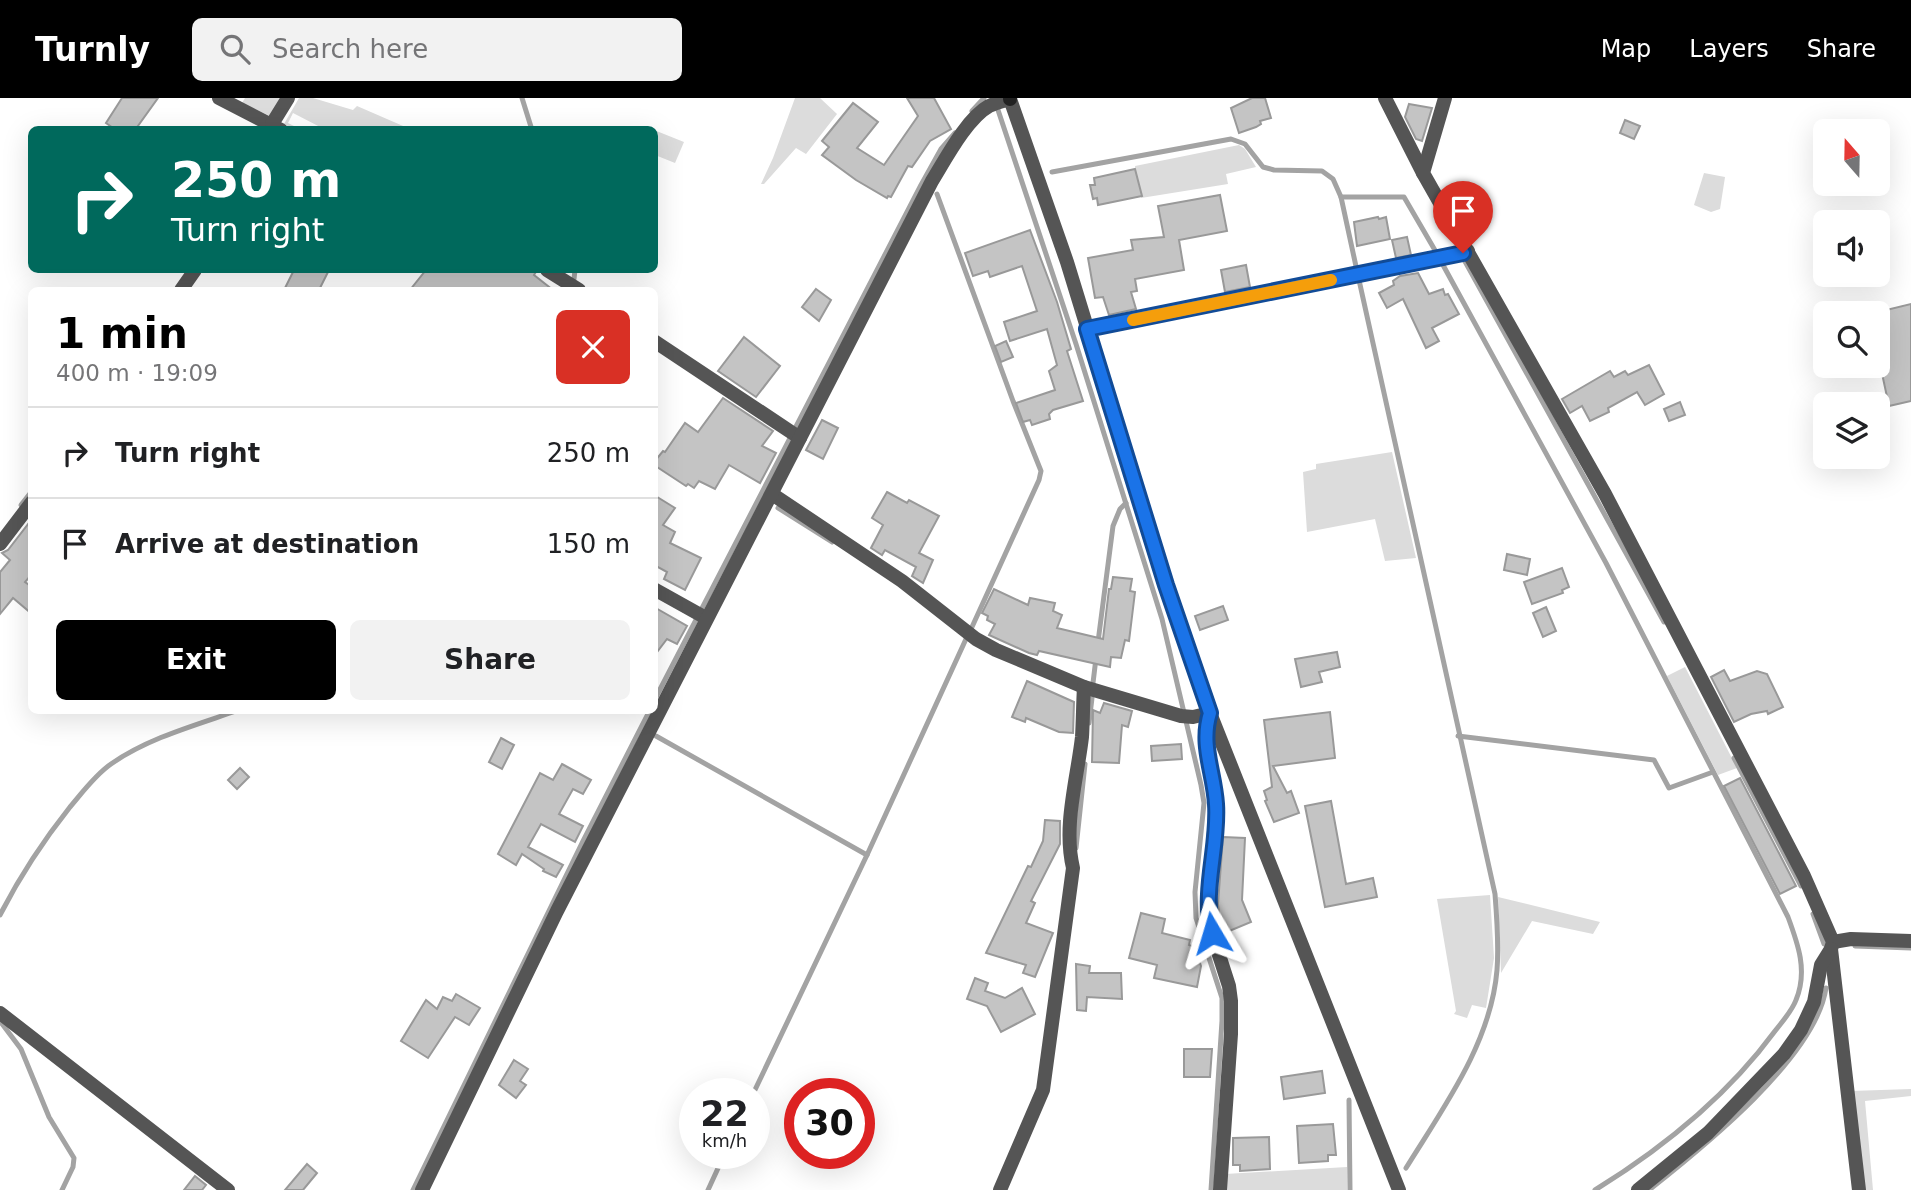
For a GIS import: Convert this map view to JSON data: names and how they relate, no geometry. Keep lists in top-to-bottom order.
{
  "north": "top",
  "page": {
    "header": "Turnly",
    "search": "Search here",
    "nav": ["Map", "Layers", "Share"],
    "turn": ["250 m", "Turn right"],
    "heading": ["1 min", "400 m · 19:09"],
    "list": [
      {
        "name": "Turn right",
        "value": "250 m"
      },
      {
        "name": "Arrive at destination",
        "value": "150 m"
      }
    ],
    "buttons": ["Exit", "Share"],
    "speed": "22 km/h",
    "limit": "30"
  }
}
